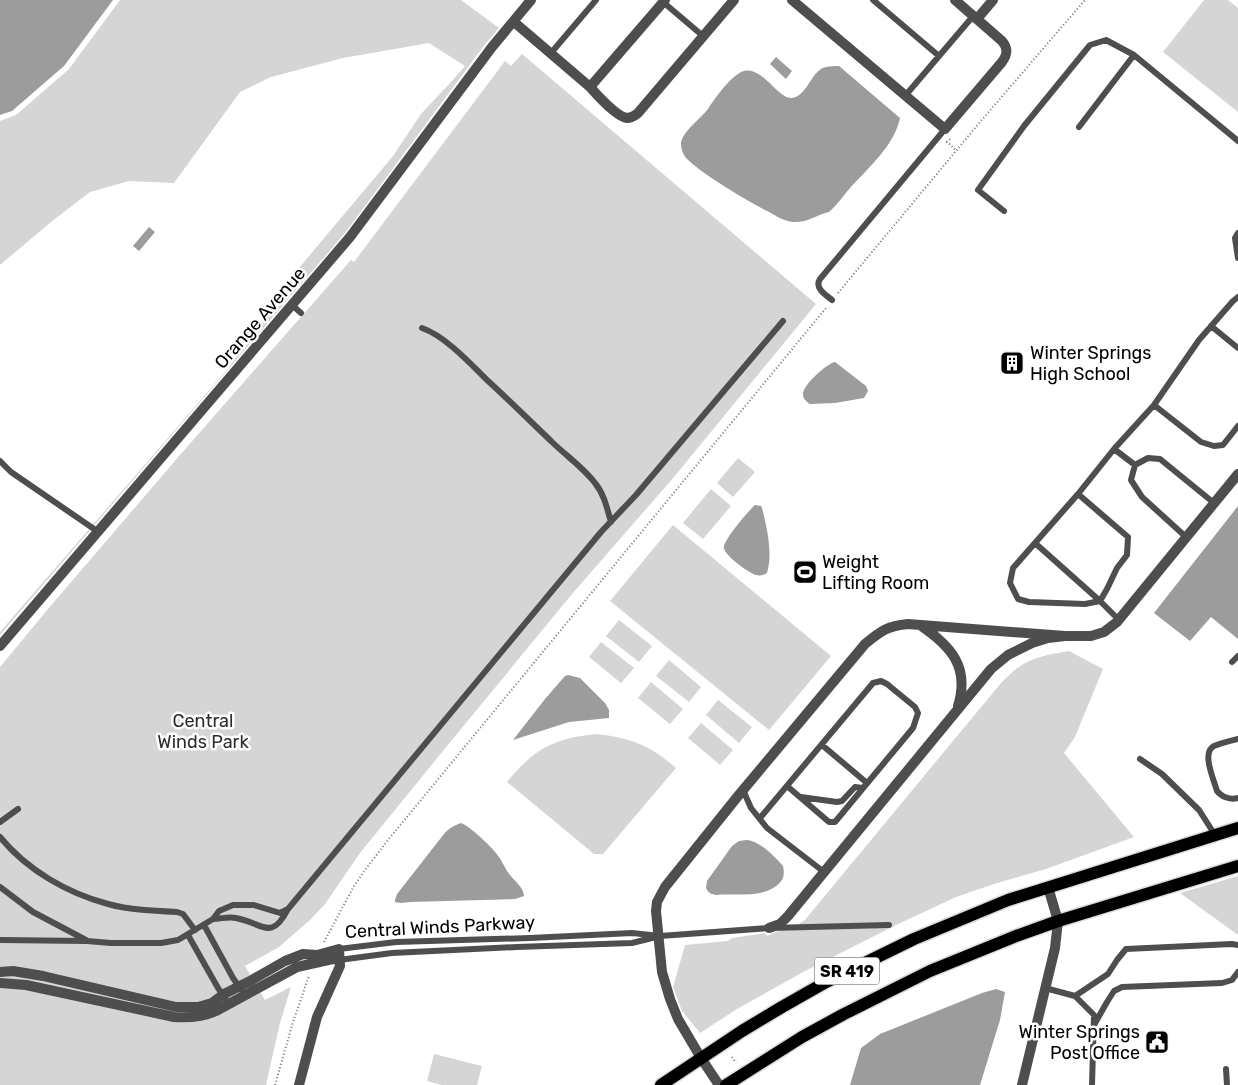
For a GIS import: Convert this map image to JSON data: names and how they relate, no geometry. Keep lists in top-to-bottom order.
{
  "streets": {
    "main road": ["SR 419"],
    "street": ["Orange Avenue", "Central Winds Parkway"]
  },
  "parks": ["Central Winds Park"],
  "places": {
    "building": ["Winter Springs High School"],
    "sports": ["Weight Lifting Room"],
    "public building": ["Winter Springs Post Office"]
  }
}
